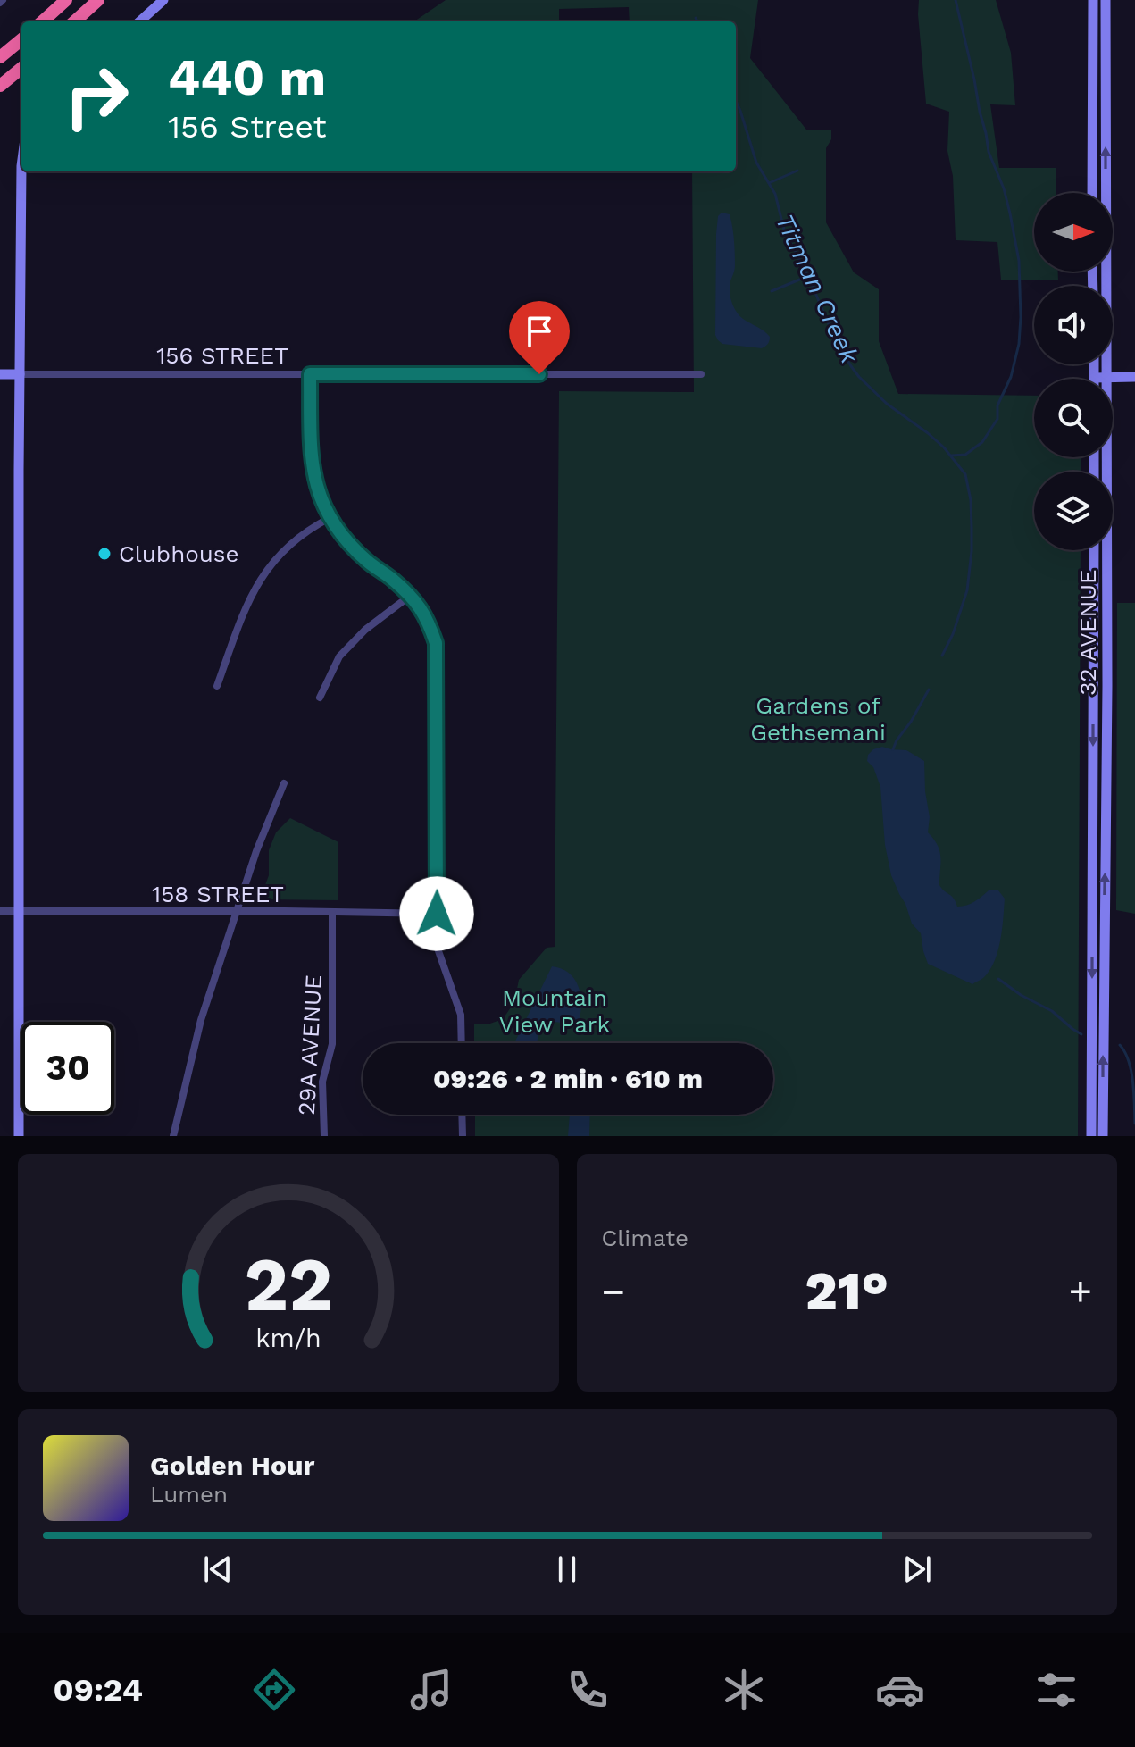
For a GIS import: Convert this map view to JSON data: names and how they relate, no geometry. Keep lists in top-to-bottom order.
{
  "streets": {
    "main road": ["156 STREET", "32 AVENUE"],
    "street": ["158 STREET", "29A AVENUE"]
  },
  "crossings": [
    ["158 STREET", "29A AVENUE"]
  ],
  "water": ["Titman Creek"],
  "parks": ["Gardens of Gethsemani", "Mountain View Park"],
  "places": ["Clubhouse"],
  "north": "right",
  "page": {
    "turn": ["440 m", "156 Street"],
    "limit": "30",
    "trip": "09:26 · 2 min · 610 m",
    "tile": "Climate",
    "heat": ["−", "21°", "+"],
    "song": ["Golden Hour", "Lumen"],
    "tabs": "09:24",
    "gauge": ["22", "km/h"]
  }
}
